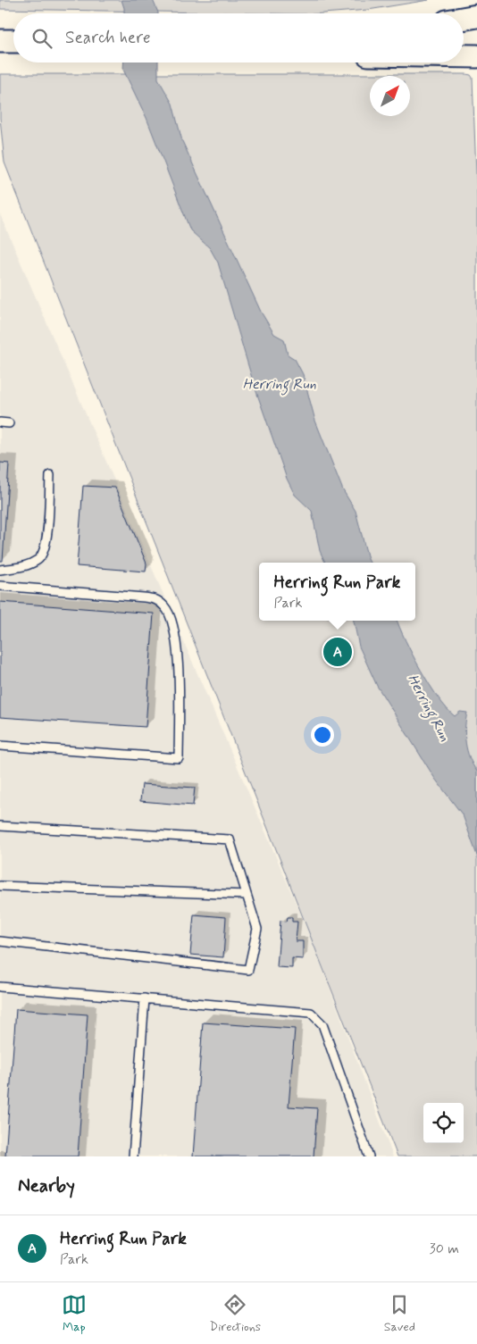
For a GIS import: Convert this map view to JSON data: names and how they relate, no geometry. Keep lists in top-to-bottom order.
{
  "water": ["Herring Run"],
  "north": "top right",
  "page": {
    "search": "Search here",
    "popup": ["Herring Run Park", "Park"],
    "pins": "A",
    "heading": "Nearby",
    "list": [
      {
        "mark": "A",
        "name": "Herring Run Park",
        "note": "Park",
        "value": "30 m"
      }
    ],
    "nav": ["Map", "Directions", "Saved"]
  }
}
